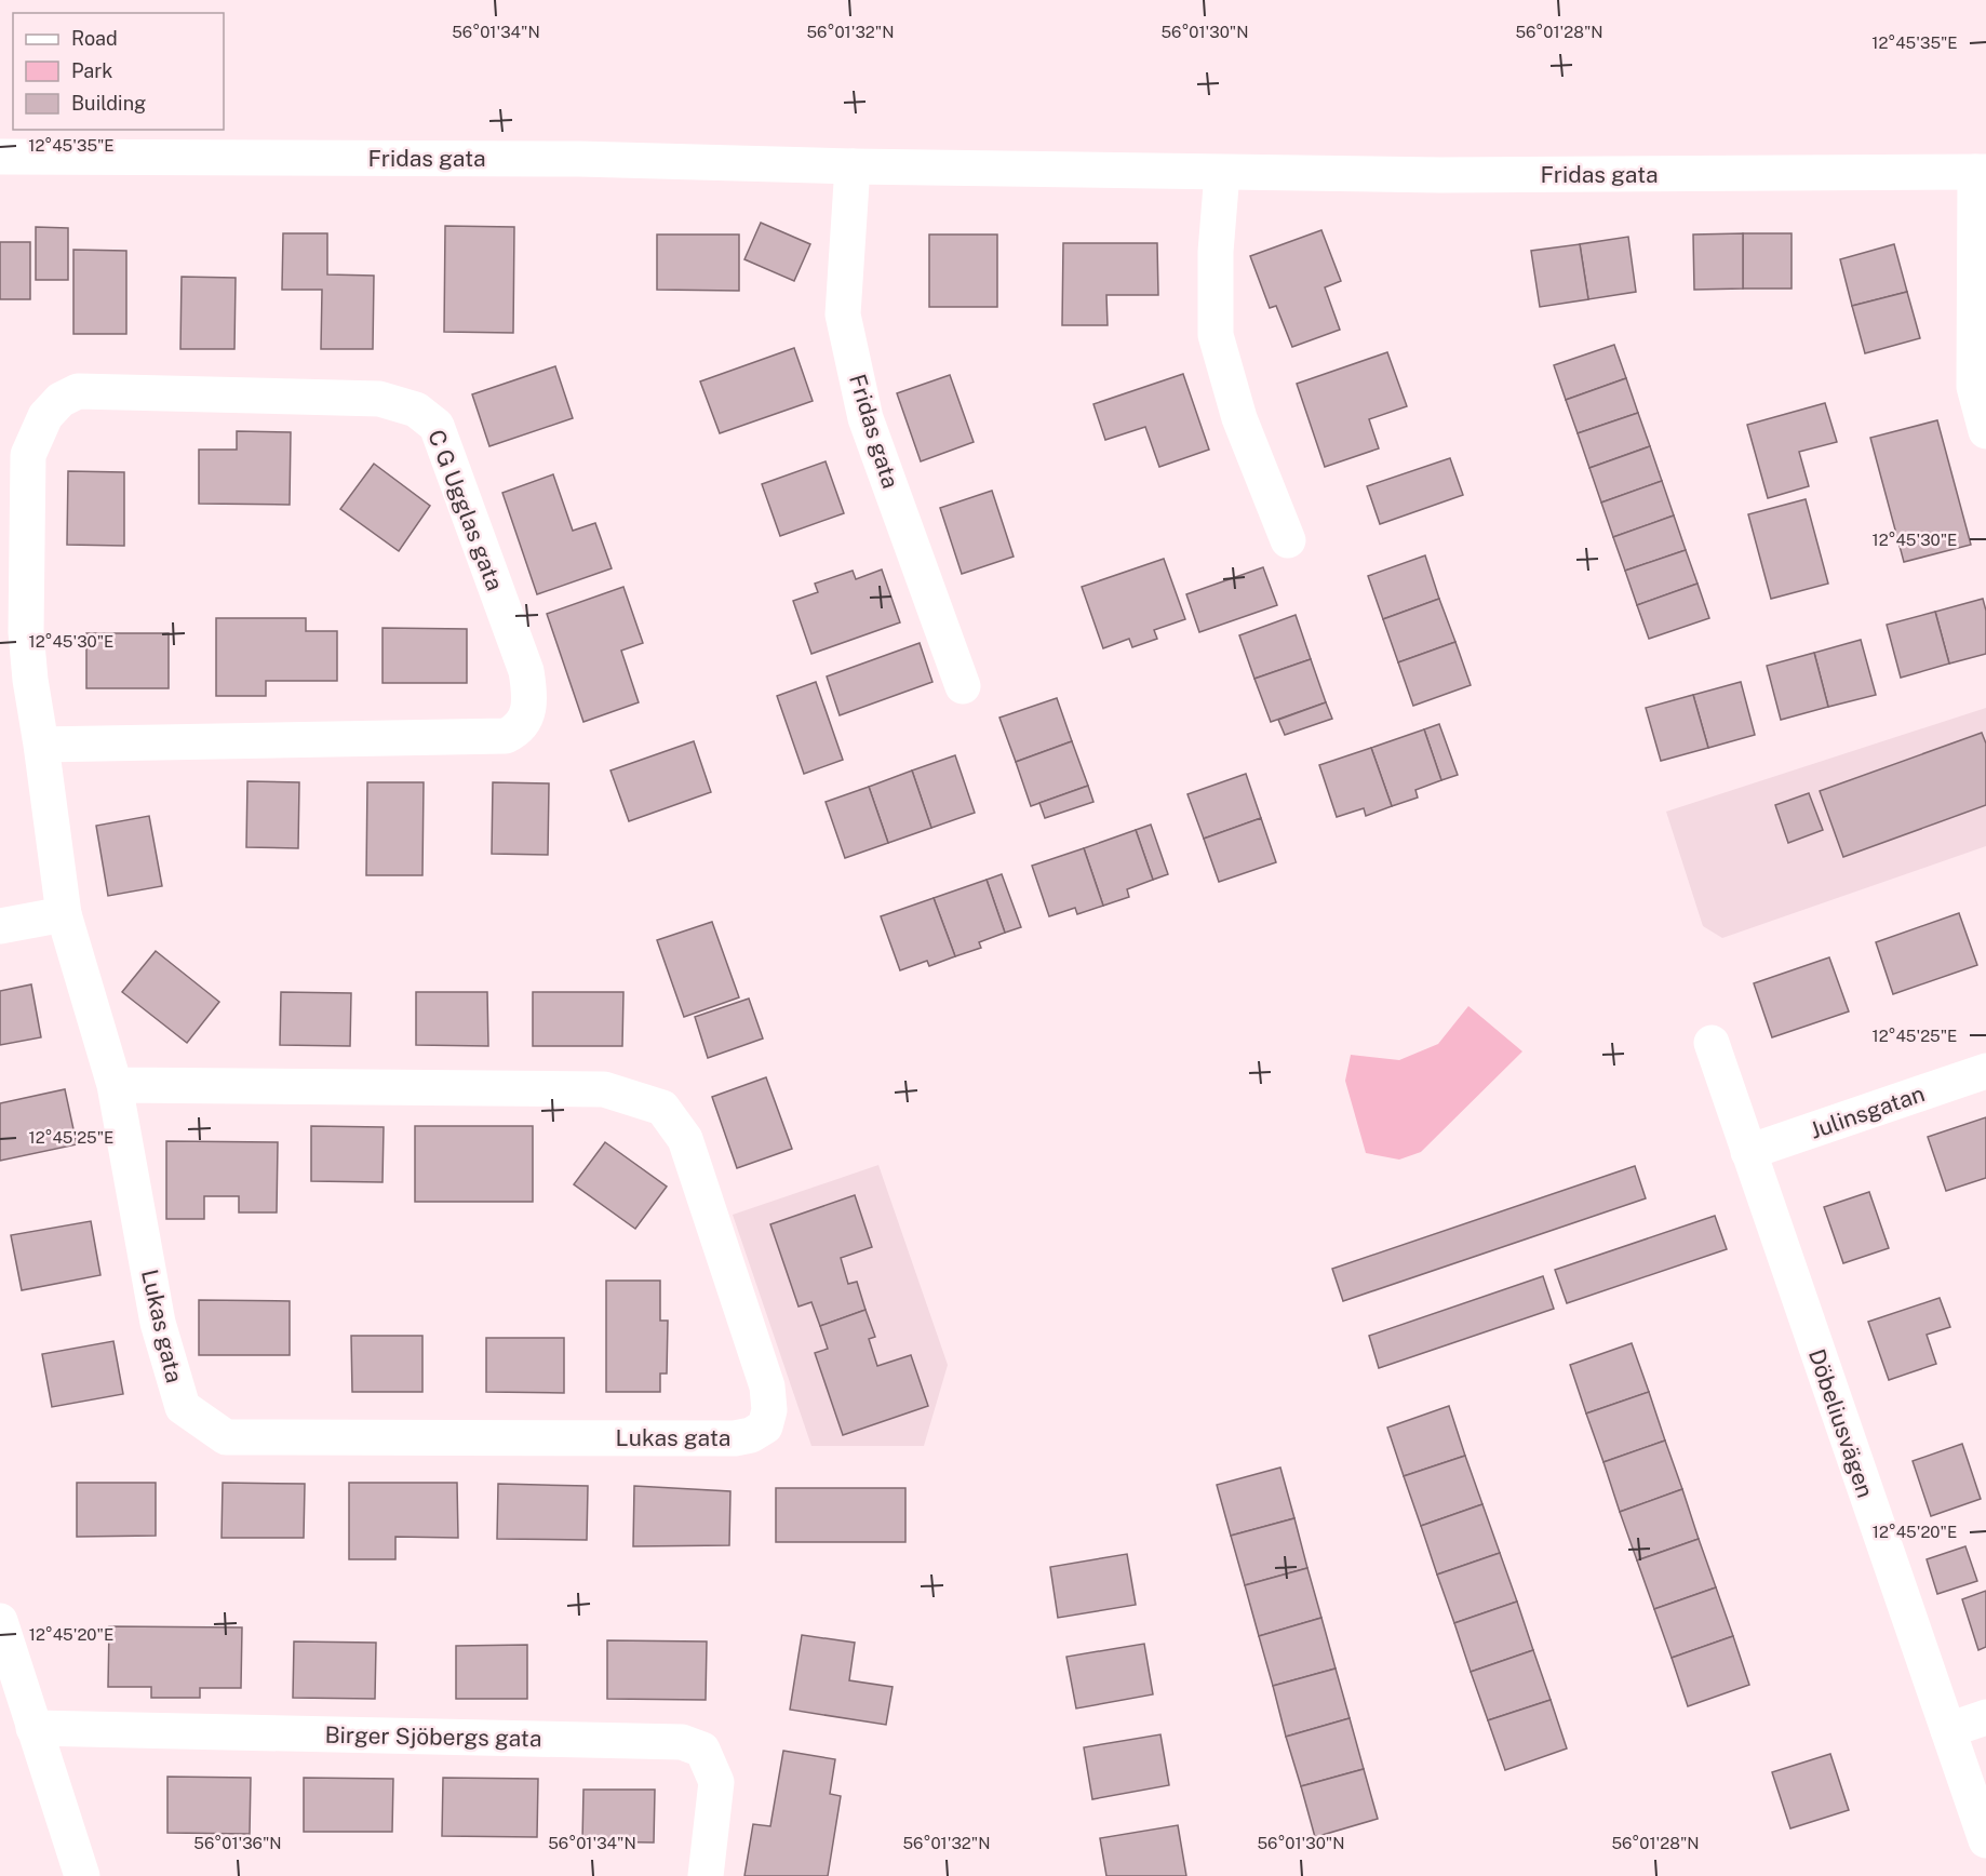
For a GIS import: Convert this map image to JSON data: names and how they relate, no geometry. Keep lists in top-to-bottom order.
{
  "streets": {
    "street": [
      "Fridas gata",
      "C G Ugglas gata",
      "Julinsgatan",
      "Lukas gata",
      "Döbeliusvägen",
      "Birger Sjöbergs gata"
    ]
  },
  "crossings": [
    ["C G Ugglas gata", "Lukas gata"],
    ["Julinsgatan", "Döbeliusvägen"]
  ],
  "legend": ["Road", "Park", "Building"],
  "coordinates": [
    "56°01'28\"N",
    "56°01'34\"N",
    "56°01'32\"N",
    "56°01'30\"N",
    "12°45'35\"E",
    "12°45'30\"E",
    "12°45'25\"E",
    "12°45'20\"E",
    "56°01'36\"N"
  ]
}
